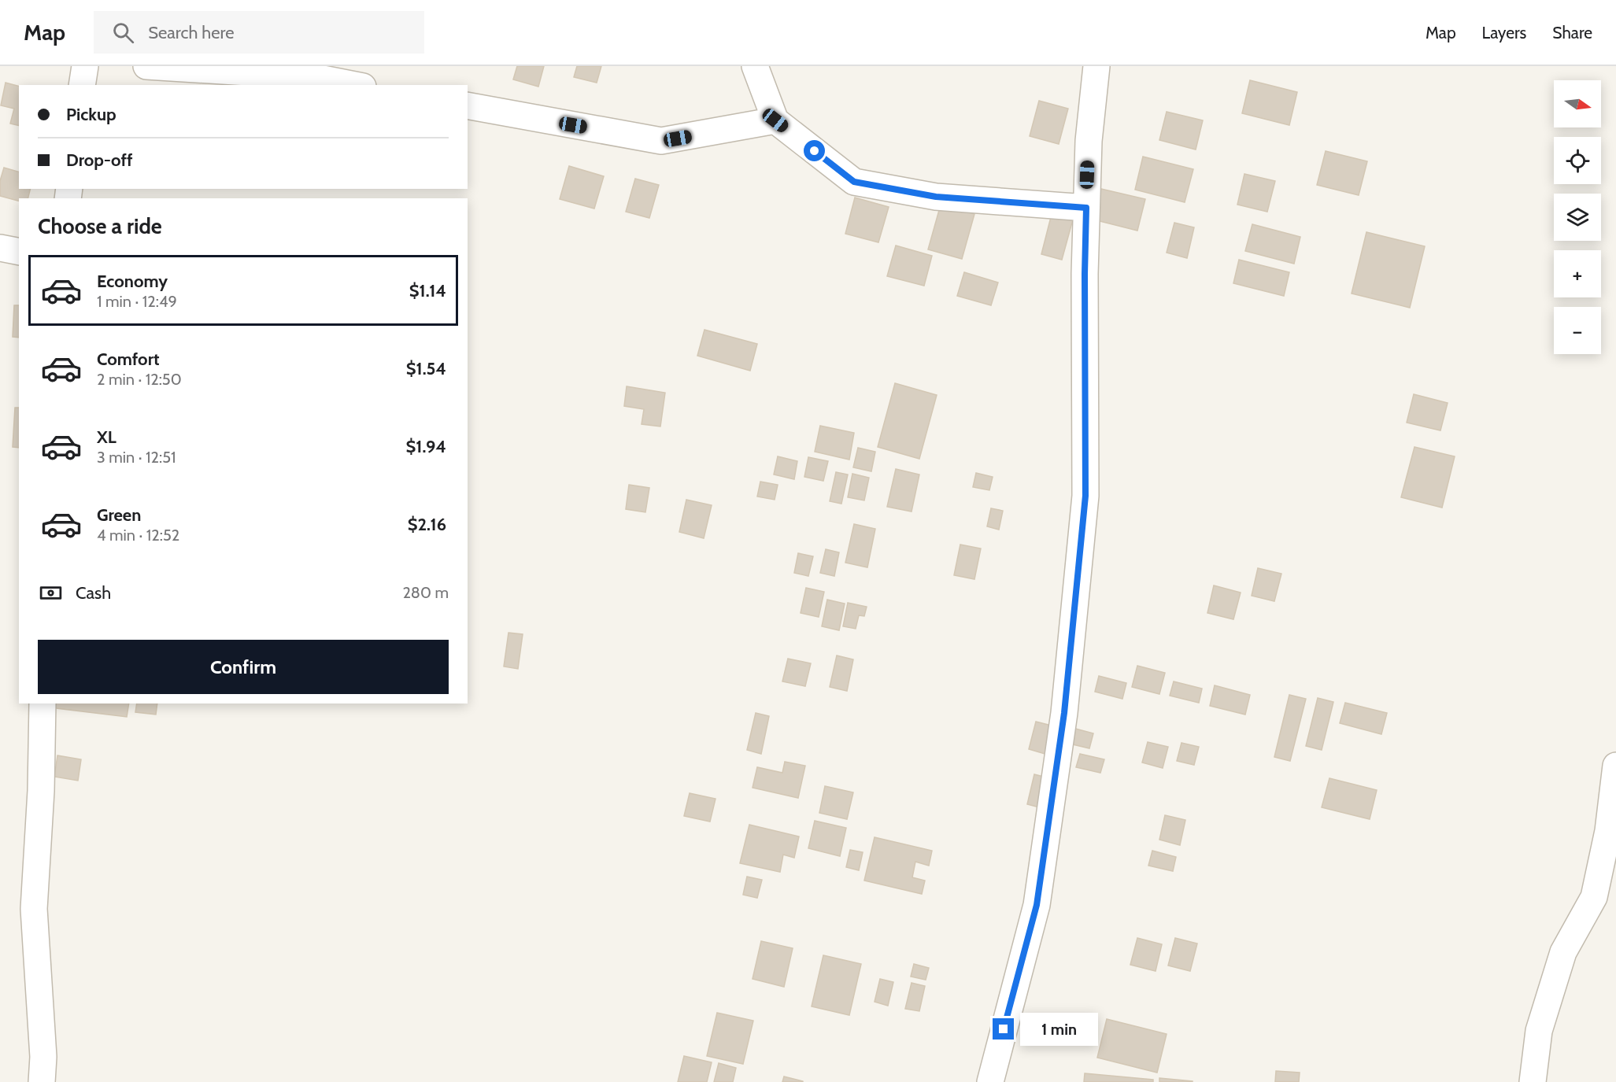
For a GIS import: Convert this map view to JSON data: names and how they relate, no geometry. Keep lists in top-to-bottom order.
{
  "north": "right",
  "page": {
    "header": "Map",
    "search": "Search here",
    "nav": ["Map", "Layers", "Share"],
    "map_buttons": ["+", "−"],
    "banner": ["Pickup", "Drop-off"],
    "heading": "Choose a ride",
    "list": [
      {
        "name": "Economy",
        "note": "1 min · 12:49",
        "value": "$1.14"
      },
      {
        "name": "Comfort",
        "note": "2 min · 12:50",
        "value": "$1.54"
      },
      {
        "name": "XL",
        "note": "3 min · 12:51",
        "value": "$1.94"
      },
      {
        "name": "Green",
        "note": "4 min · 12:52",
        "value": "$2.16"
      }
    ],
    "pay": ["Cash", "280 m"],
    "buttons": "Confirm",
    "bubble": "1 min"
  }
}
